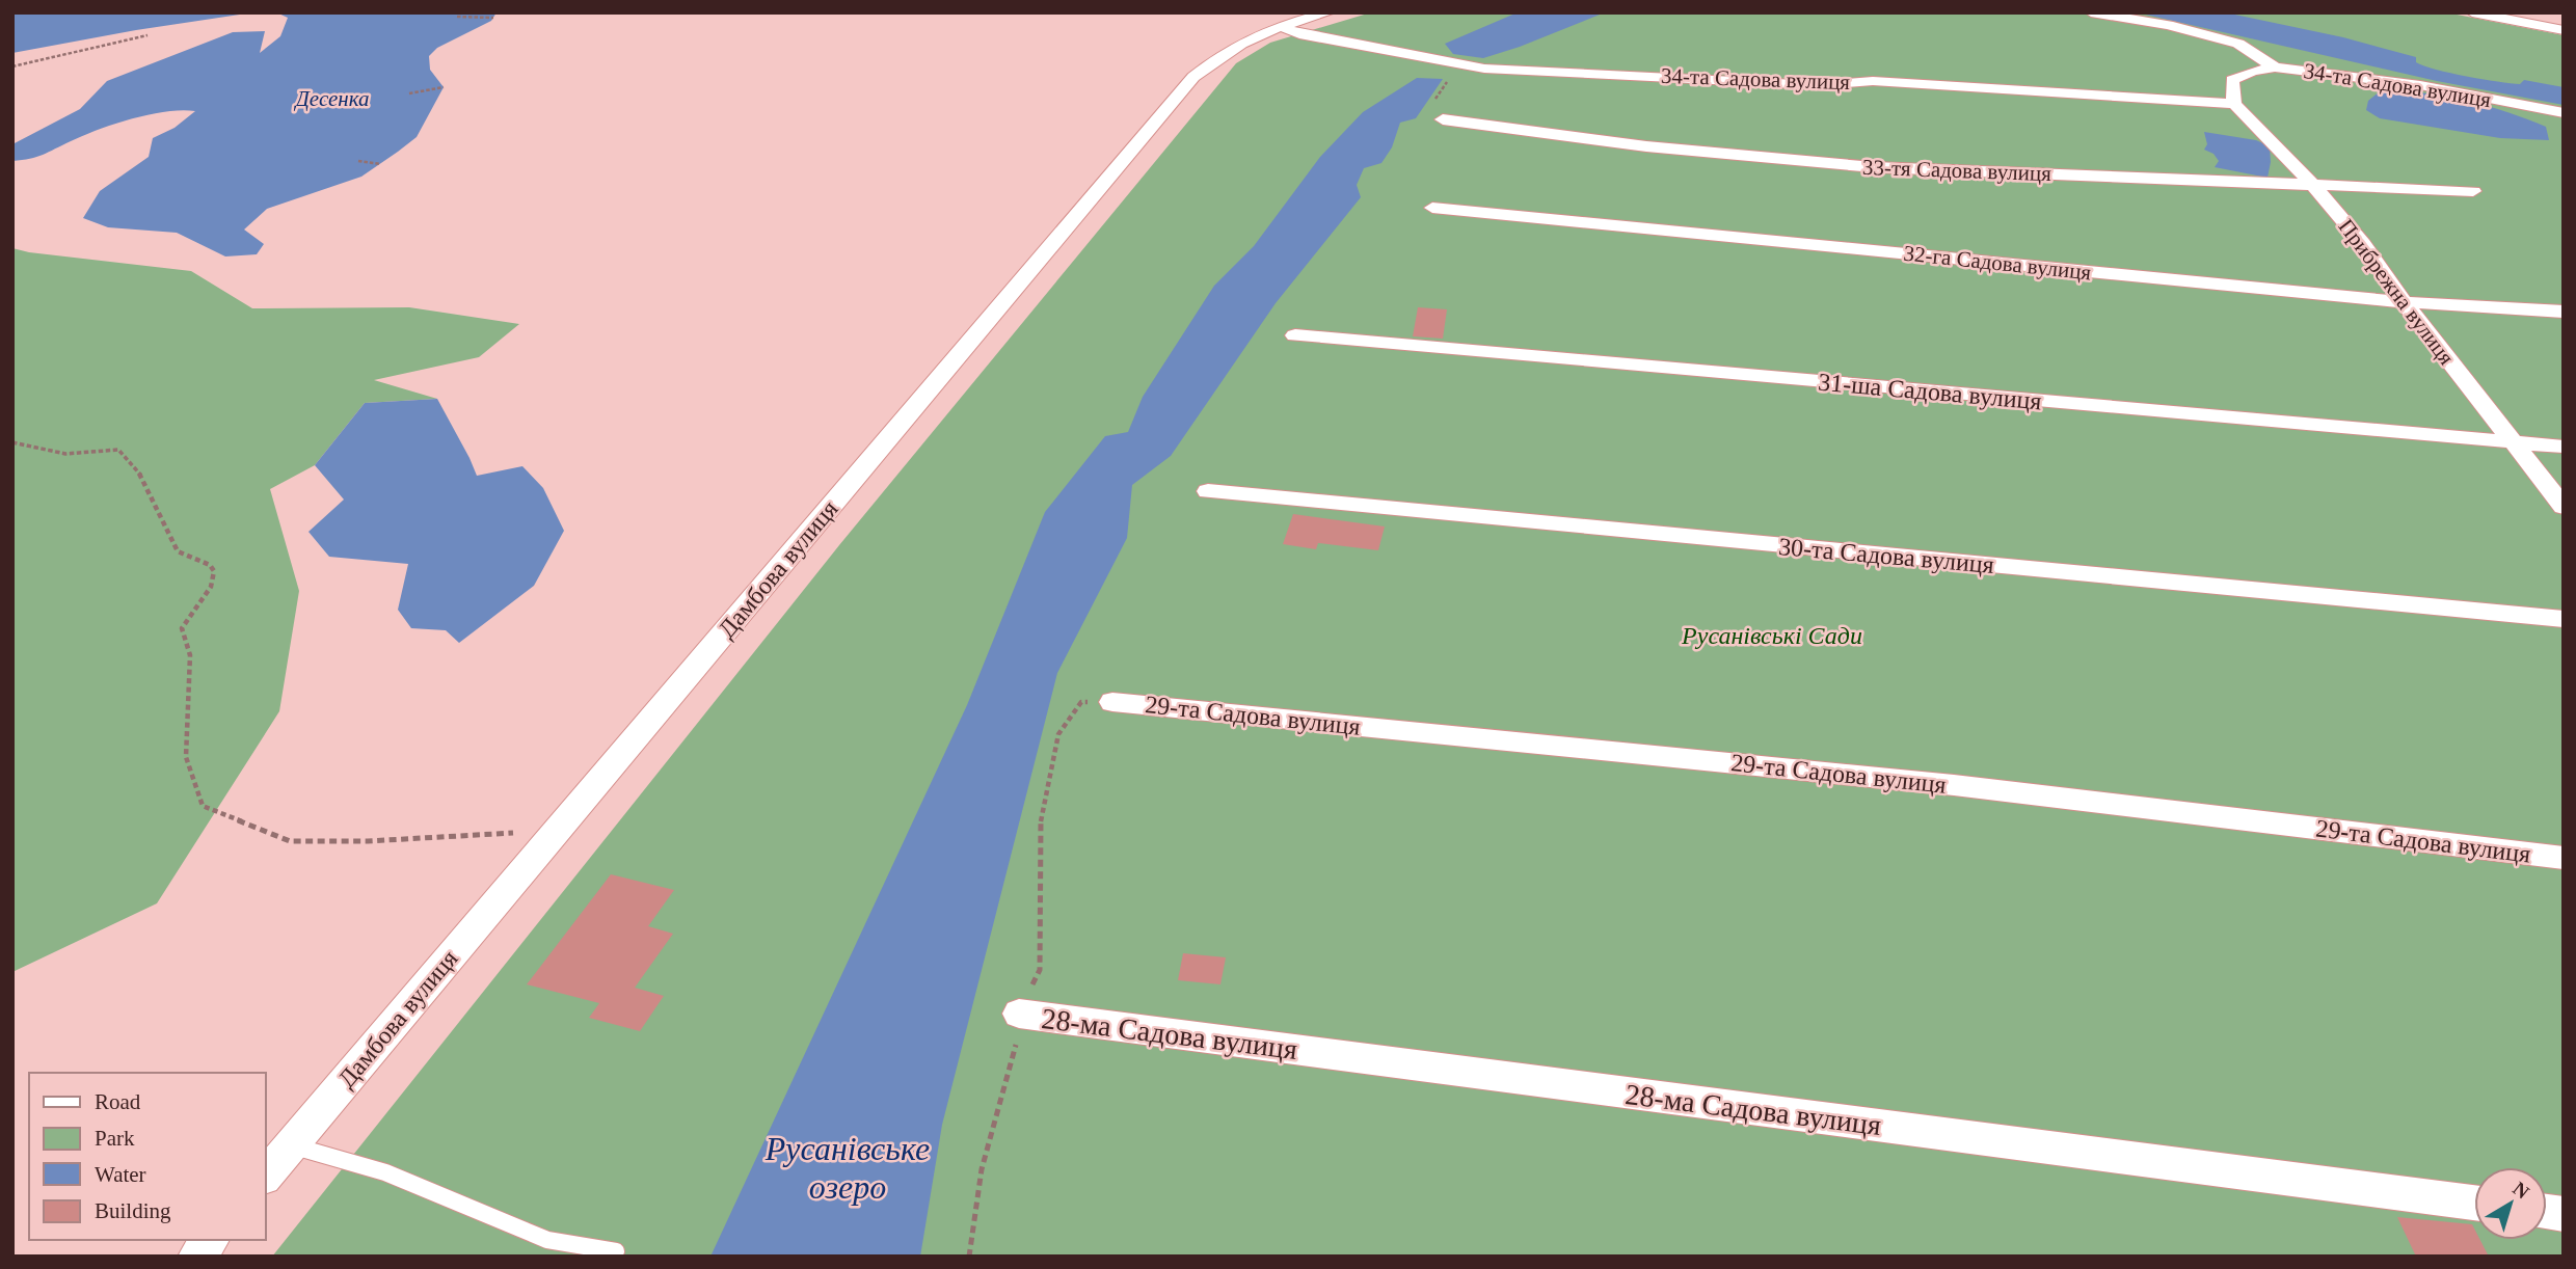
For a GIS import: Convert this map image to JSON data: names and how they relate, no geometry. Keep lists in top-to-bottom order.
{
  "streets": {
    "street": [
      "34-та Садова вулиця",
      "33-тя Садова вулиця",
      "32-га Садова вулиця",
      "Прибрежна вулиця",
      "31-ша Садова вулиця",
      "30-та Садова вулиця",
      "Дамбова вулиця",
      "29-та Садова вулиця",
      "28-ма Садова вулиця"
    ]
  },
  "crossings": [
    ["34-та Садова вулиця", "Прибрежна вулиця"],
    ["34-та Садова вулиця", "Дамбова вулиця"],
    ["33-тя Садова вулиця", "Прибрежна вулиця"],
    ["32-га Садова вулиця", "Прибрежна вулиця"],
    ["Прибрежна вулиця", "31-ша Садова вулиця"]
  ],
  "water": ["Десенка", "Русанівське озеро"],
  "parks": ["Русанівські Сади"],
  "legend": [
    "Road",
    "Park",
    "Water",
    "Building"
  ],
  "north": "top right"
}
